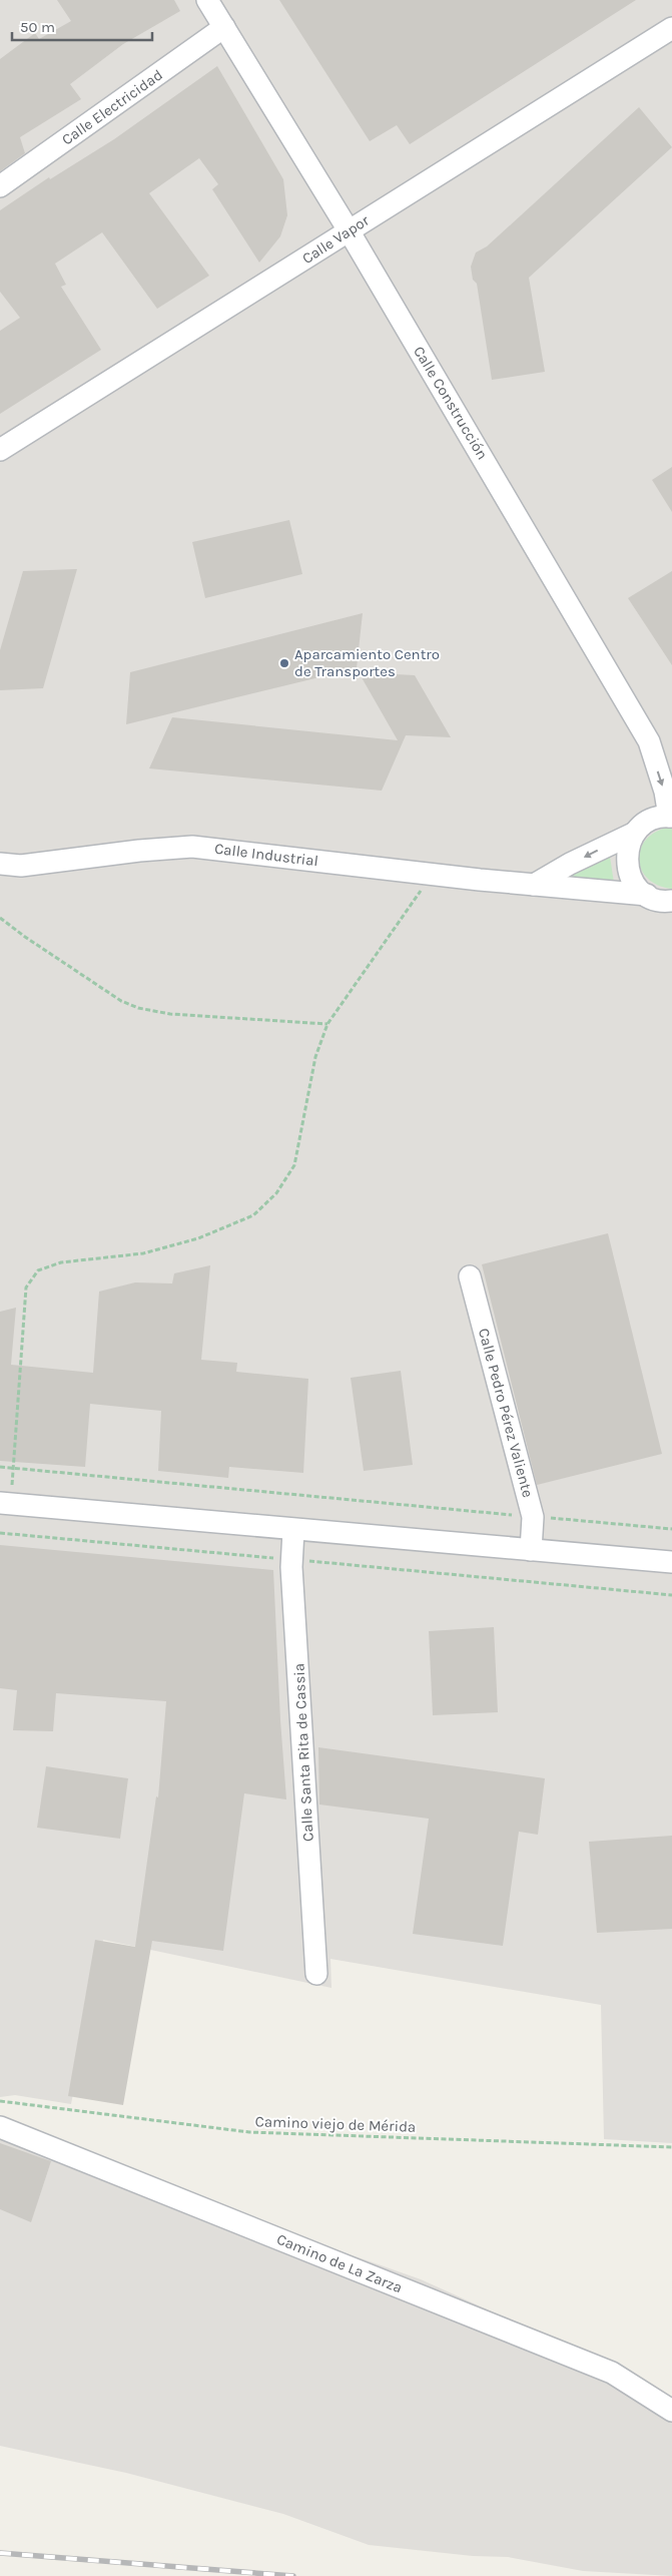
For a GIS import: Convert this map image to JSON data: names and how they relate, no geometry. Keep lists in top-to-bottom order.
{
  "streets": {
    "street": [
      "Calle Electricidad",
      "Calle Vapor",
      "Calle Construcción",
      "Calle Industrial",
      "Calle Pedro Pérez Valiente",
      "Calle Santa Rita de Cassia",
      "Camino de La Zarza"
    ],
    "path": ["Camino viejo de Mérida"]
  },
  "crossings": [
    ["Calle Electricidad", "Calle Construcción"],
    ["Calle Vapor", "Calle Construcción"]
  ],
  "places": ["Aparcamiento Centro de Transportes"],
  "scale_bar": "50 m"
}
